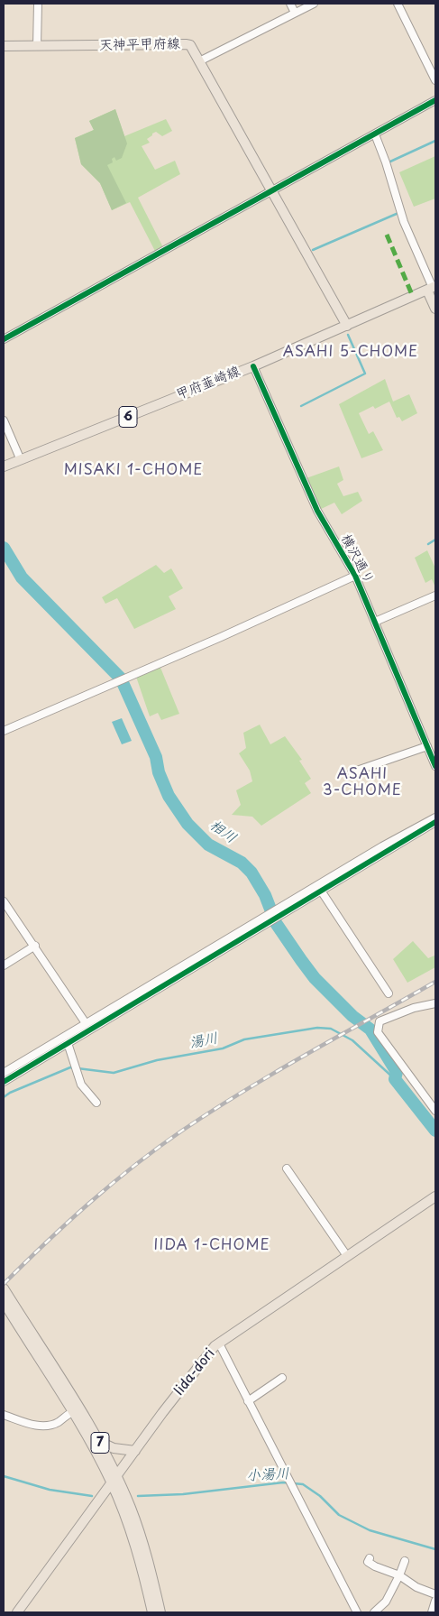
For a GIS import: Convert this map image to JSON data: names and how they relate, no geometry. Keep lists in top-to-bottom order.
{
  "streets": {
    "main road": [
      "天神平甲府線",
      "甲府韮崎線",
      "6",
      "Iida-dori",
      "7"
    ],
    "street": ["横沢通り"]
  },
  "crossings": [
    ["天神平甲府線", "甲府韮崎線"],
    ["甲府韮崎線", "横沢通り"],
    ["Iida-dori", "7"]
  ],
  "districts": [
    "ASAHI 5-CHOME",
    "MISAKI 1-CHOME",
    "ASAHI 3-CHOME",
    "IIDA 1-CHOME"
  ],
  "water": ["相川", "湯川", "小湯川"]
}
